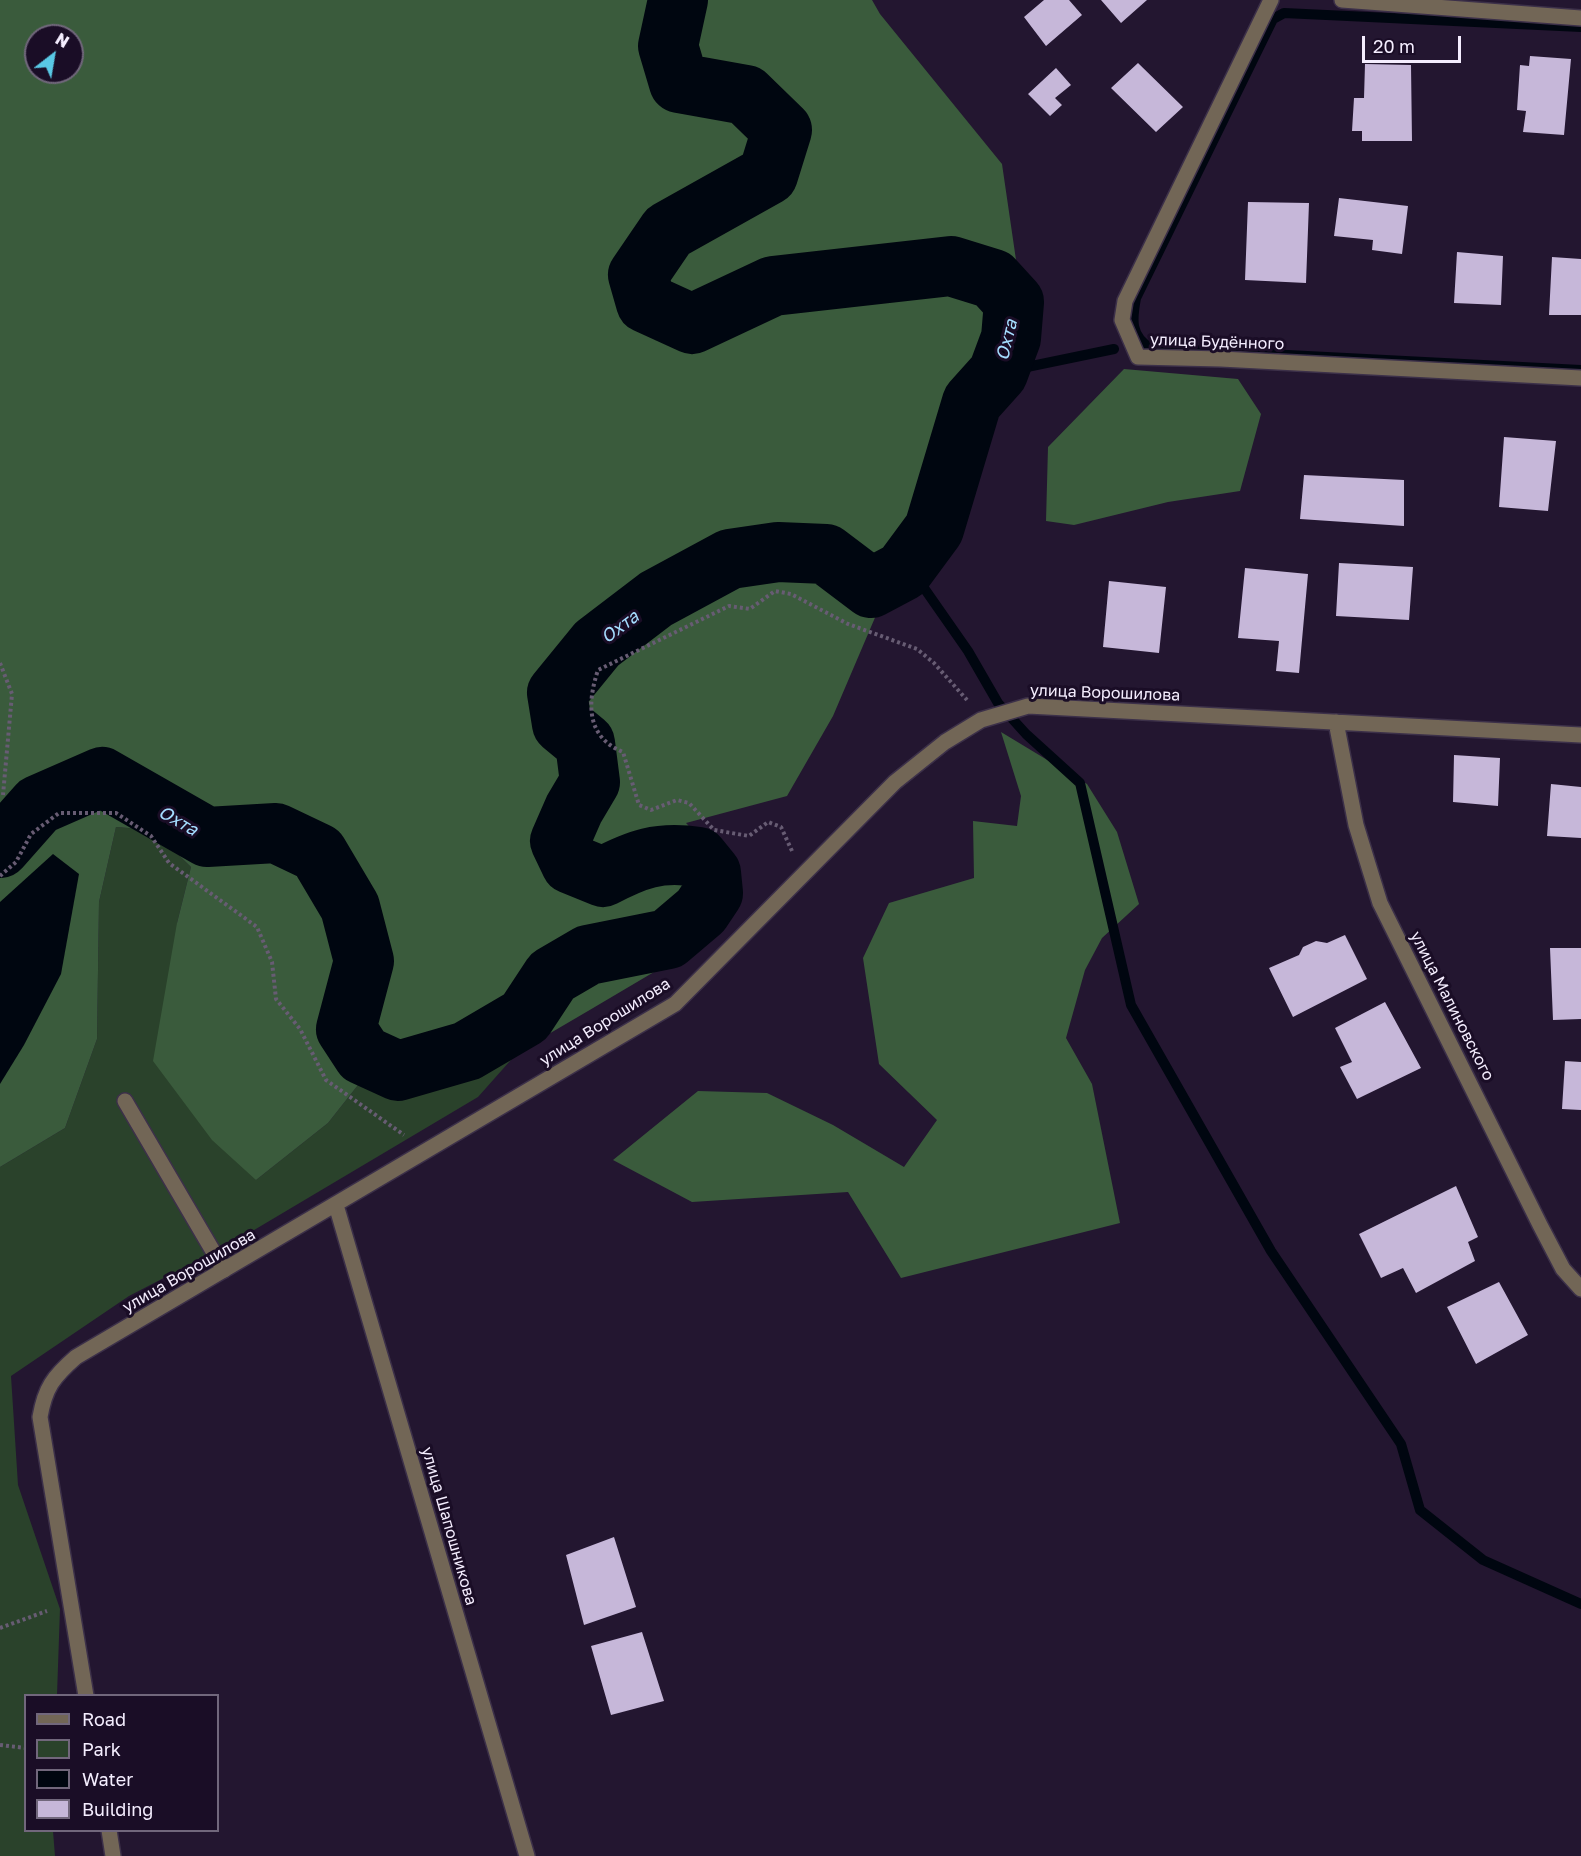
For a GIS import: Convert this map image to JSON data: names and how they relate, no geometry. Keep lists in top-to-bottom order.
{
  "streets": {
    "street": [
      "улица Будённого",
      "улица Ворошилова",
      "улица Малиновского",
      "улица Шапошникова"
    ]
  },
  "crossings": [
    ["улица Ворошилова", "улица Малиновского"],
    ["улица Ворошилова", "улица Шапошникова"]
  ],
  "water": ["Охта"],
  "legend": [
    "Road",
    "Park",
    "Water",
    "Building"
  ],
  "scale_bar": "20 m",
  "north": "top right"
}
